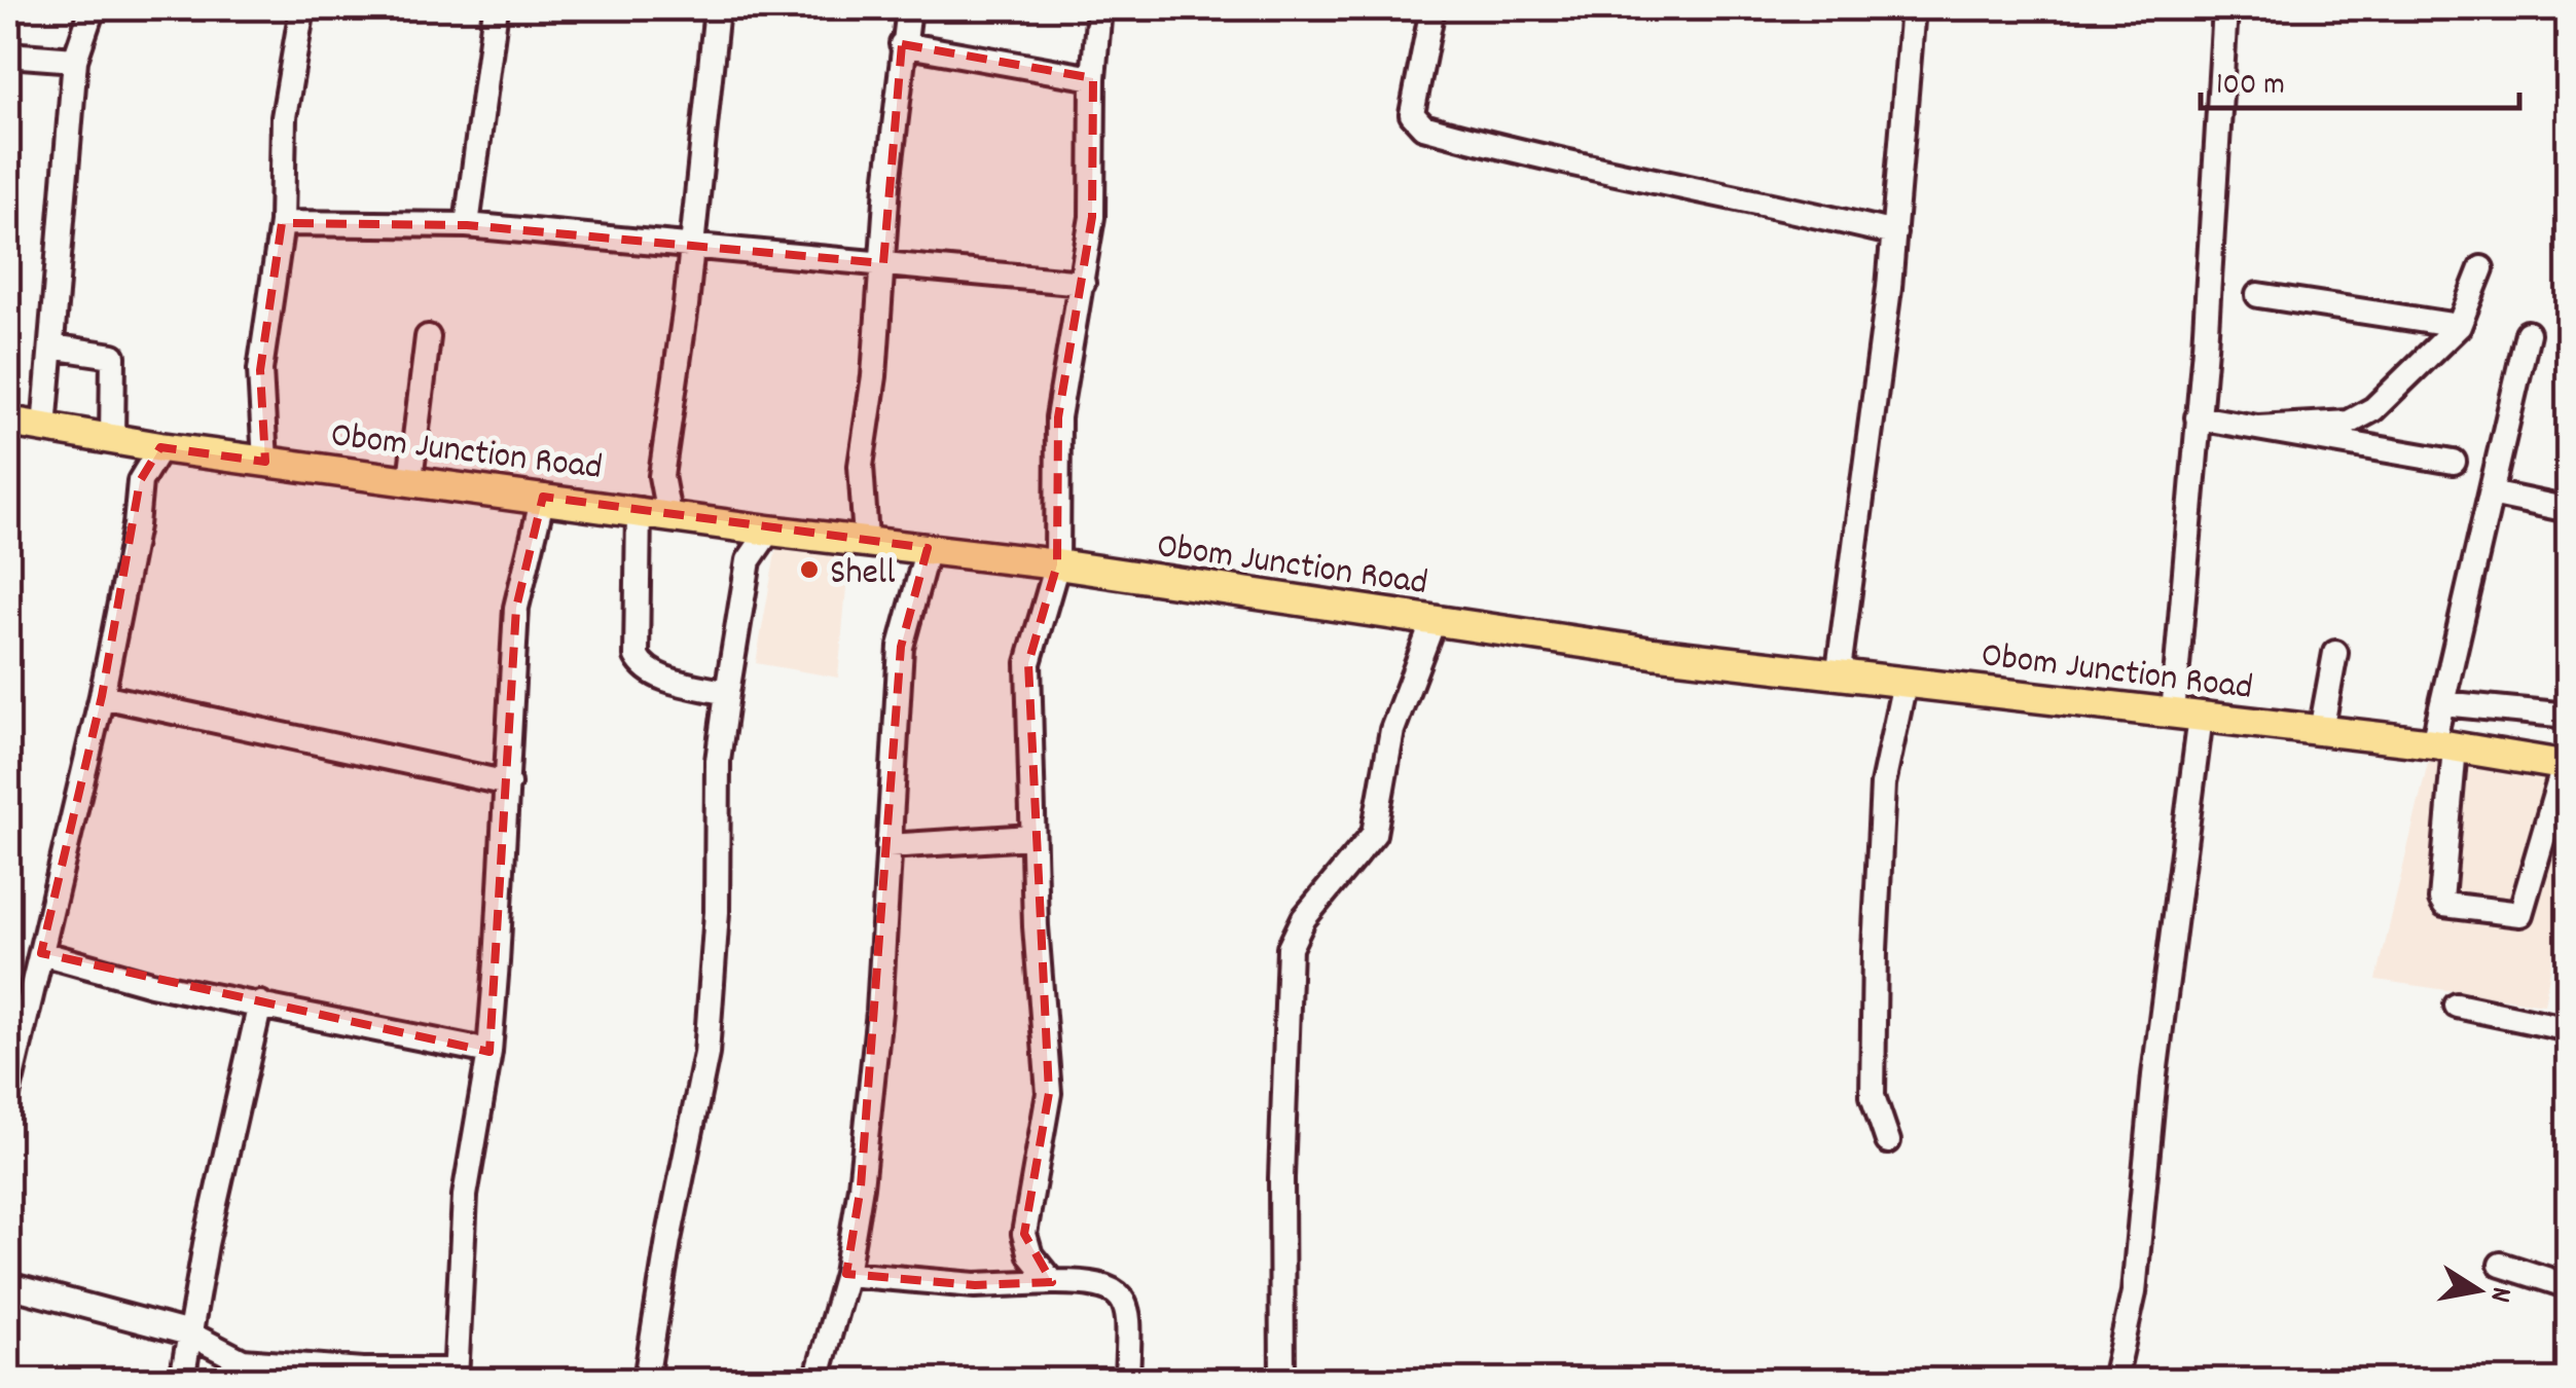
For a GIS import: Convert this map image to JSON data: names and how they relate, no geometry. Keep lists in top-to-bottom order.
{
  "streets": {
    "main road": ["Obom Junction Road"]
  },
  "places": ["Shell"],
  "scale_bar": "100 m",
  "north": "right"
}
